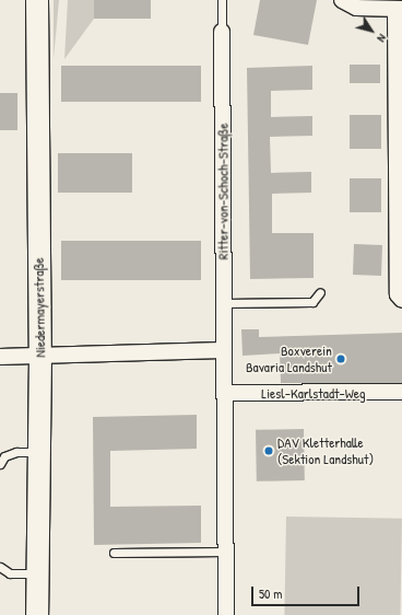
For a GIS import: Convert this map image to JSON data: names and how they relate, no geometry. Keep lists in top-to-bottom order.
{
  "streets": {
    "main road": ["Niedermayerstraße"],
    "street": ["Ritter-von-Schoch-Straße", "Liesl-Karlstadt-Weg"]
  },
  "crossings": [
    ["Ritter-von-Schoch-Straße", "Liesl-Karlstadt-Weg"]
  ],
  "places": ["Boxverein Bavaria Landshut", "DAV Kletterhalle (Sektion Landshut)"],
  "scale_bar": "50 m",
  "north": "bottom right"
}
